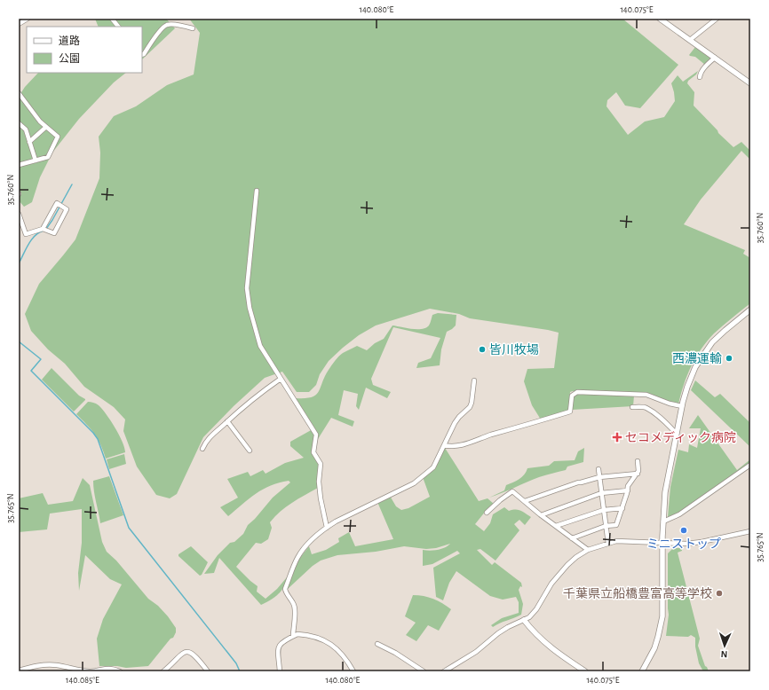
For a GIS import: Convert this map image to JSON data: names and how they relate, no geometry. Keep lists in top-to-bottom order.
{
  "places": {
    "other": [
      "皆川牧場",
      "西濃運輸",
      "ミニストップ",
      "千葉県立船橋豊富高等学校"
    ],
    "health": ["セコメディック病院"]
  },
  "legend": ["道路", "公園"],
  "north": "bottom",
  "coordinates": [
    "140.080°E",
    "140.075°E",
    "35.760°N",
    "35.765°N",
    "140.085°E"
  ]
}
